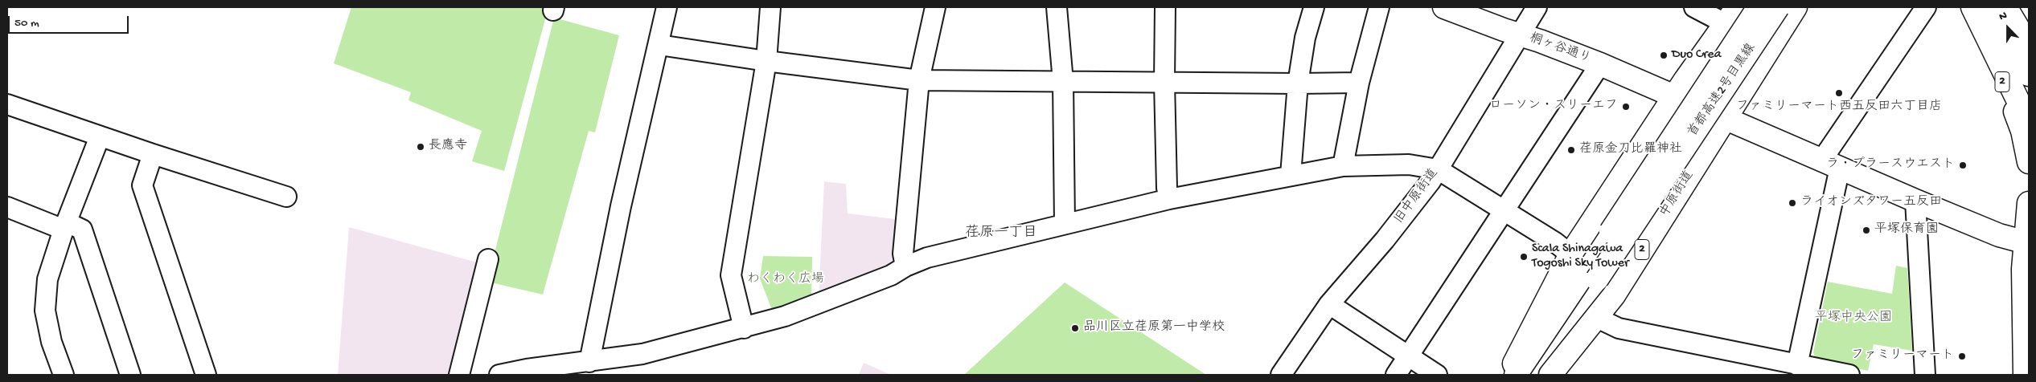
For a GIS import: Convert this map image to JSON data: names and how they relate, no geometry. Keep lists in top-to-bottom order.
{
  "streets": {
    "main road": [
      "桐ヶ谷通り",
      "2",
      "首都高速2号目黒線",
      "中原街道"
    ],
    "street": ["旧中原街道"]
  },
  "crossings": [
    ["桐ヶ谷通り", "中原街道"],
    ["桐ヶ谷通り", "旧中原街道"]
  ],
  "districts": ["荏原一丁目"],
  "parks": ["わくわく広場", "平塚中央公園"],
  "places": [
    "Duo Crea",
    "ファミリーマート西五反田六丁目店",
    "ローソン・スリーエフ",
    "長應寺",
    "荏原金刀比羅神社",
    "ラ・プラースウエスト",
    "ライオンズタワー五反田",
    "平塚保育園",
    "Scala Shinagawa Togoshi Sky Tower",
    "品川区立荏原第一中学校",
    "ファミリーマート"
  ],
  "scale_bar": "50 m",
  "north": "top"
}
